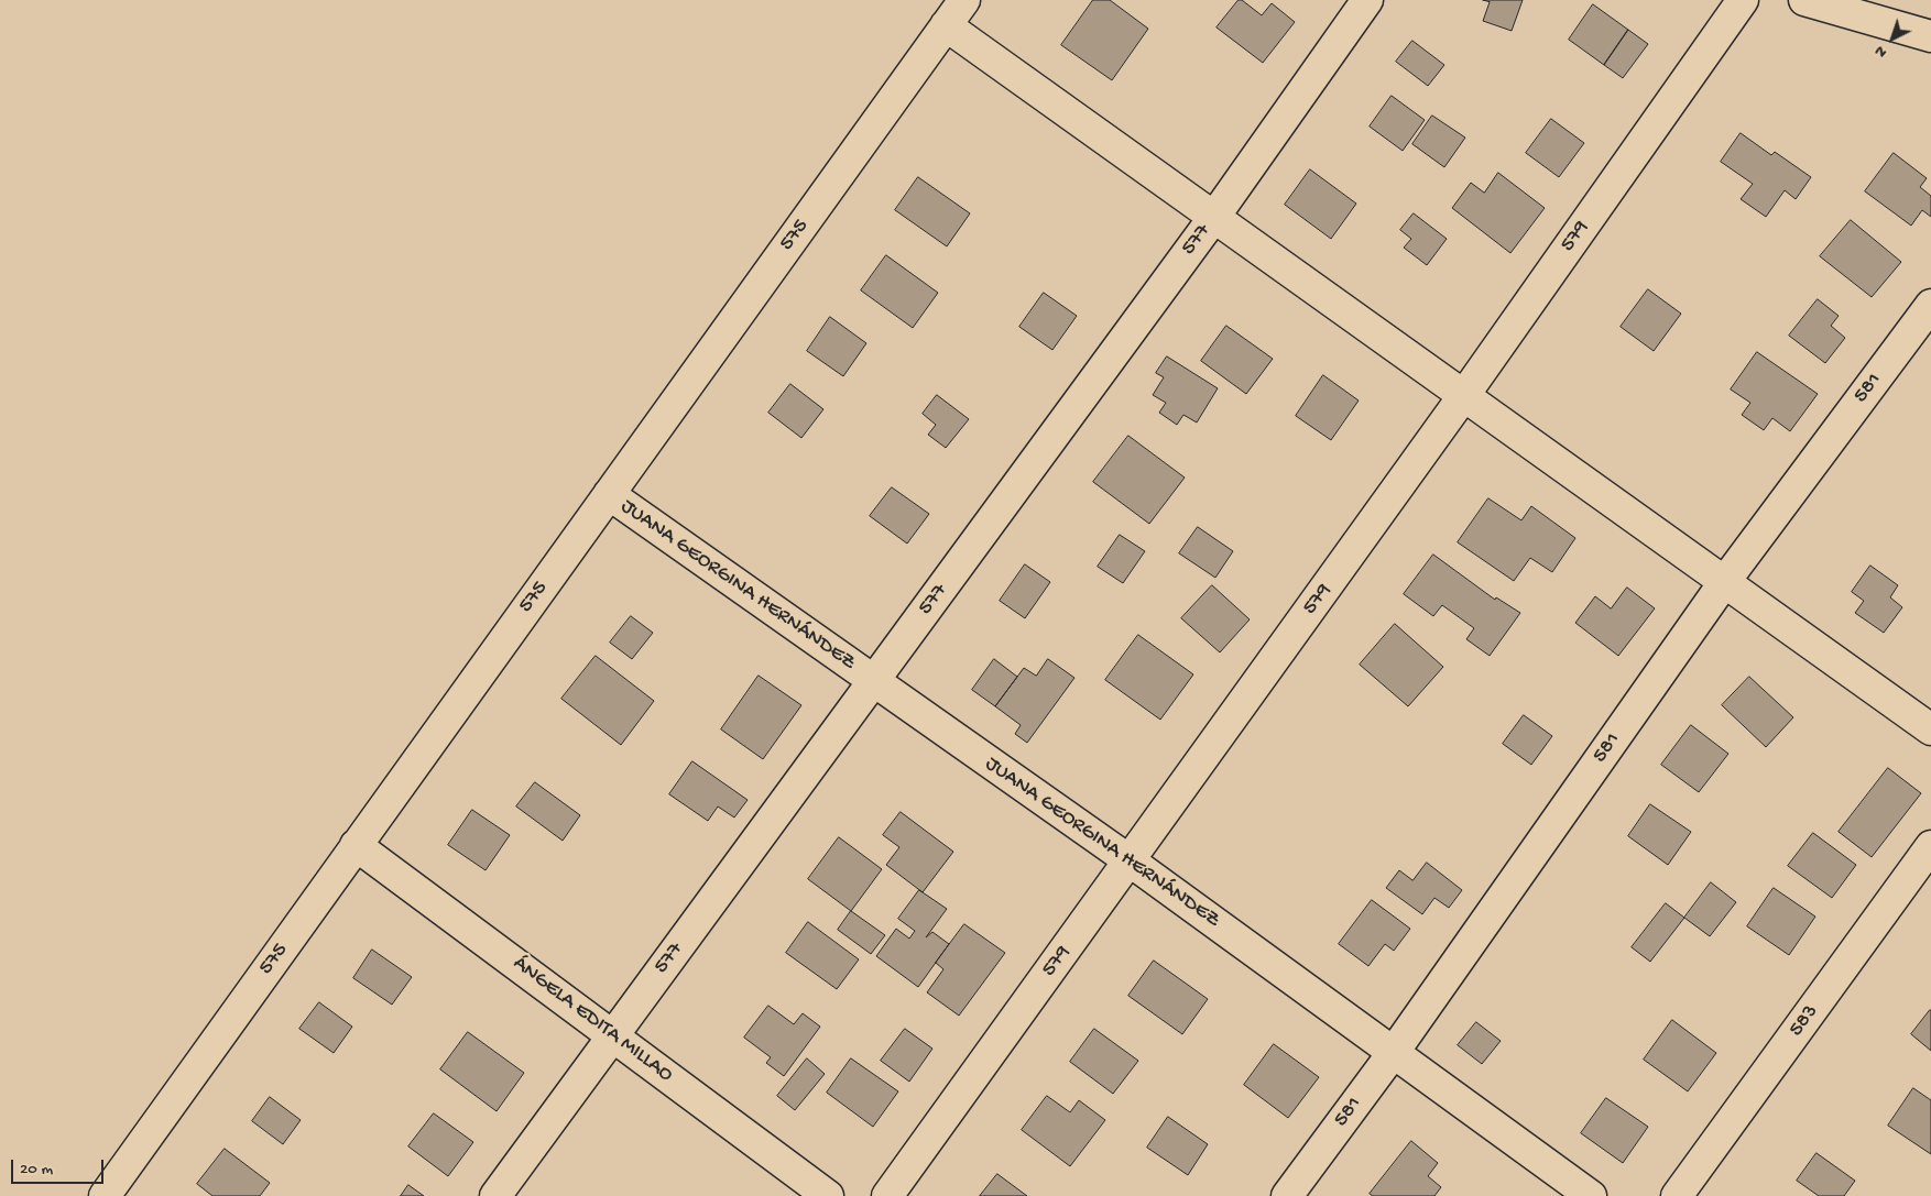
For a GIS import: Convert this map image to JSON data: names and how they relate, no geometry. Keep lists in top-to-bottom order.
{
  "streets": {
    "street": [
      "575",
      "579",
      "577",
      "581",
      "JUANA GEORGINA HERNÁNDEZ",
      "ÁNGELA EDITA MILLAO",
      "583"
    ]
  },
  "crossings": [
    ["575", "JUANA GEORGINA HERNÁNDEZ"],
    ["575", "ÁNGELA EDITA MILLAO"],
    ["579", "JUANA GEORGINA HERNÁNDEZ"],
    ["577", "JUANA GEORGINA HERNÁNDEZ"],
    ["577", "ÁNGELA EDITA MILLAO"],
    ["581", "JUANA GEORGINA HERNÁNDEZ"]
  ],
  "scale_bar": "20 m",
  "north": "bottom left"
}
